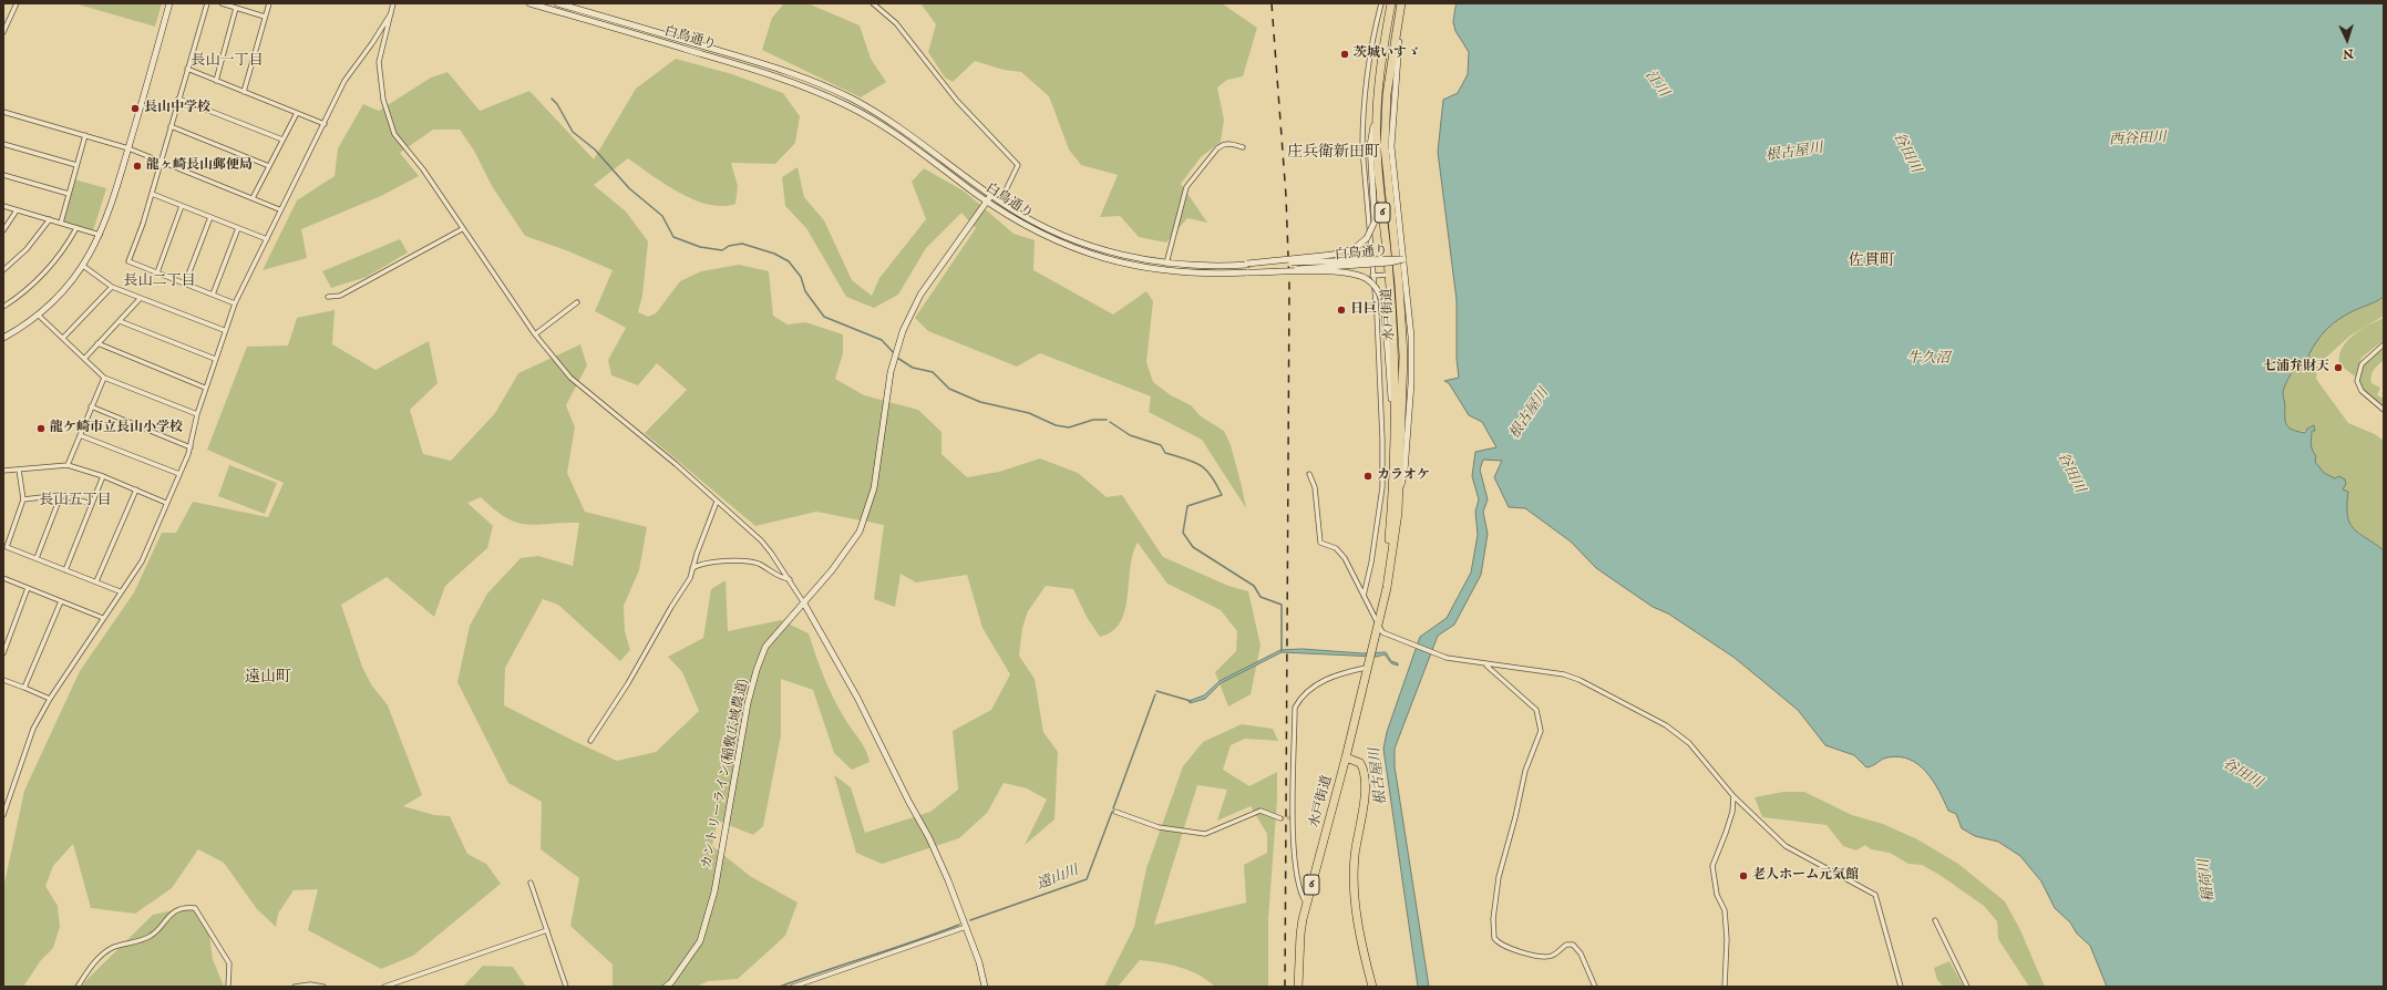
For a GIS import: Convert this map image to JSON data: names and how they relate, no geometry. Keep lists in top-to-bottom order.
{
  "streets": {
    "highway": ["6", "水戸街道"],
    "main road": ["白鳥通り", "カントリーライン(稲敷広域農道)"]
  },
  "crossings": [
    ["白鳥通り", "カントリーライン(稲敷広域農道)"]
  ],
  "districts": [
    "長山一丁目",
    "庄兵衛新田町",
    "佐貫町",
    "長山二丁目",
    "長山五丁目",
    "遠山町"
  ],
  "water": [
    "江川",
    "西谷田川",
    "根古屋川",
    "谷田川",
    "牛久沼",
    "遠山川",
    "稲荷川"
  ],
  "places": [
    "茨城いすゞ",
    "長山中学校",
    "龍ヶ崎長山郵便局",
    "日巨",
    "七浦弁財天",
    "龍ケ崎市立長山小学校",
    "カラオケ",
    "老人ホーム元気館"
  ],
  "north": "bottom"
}
